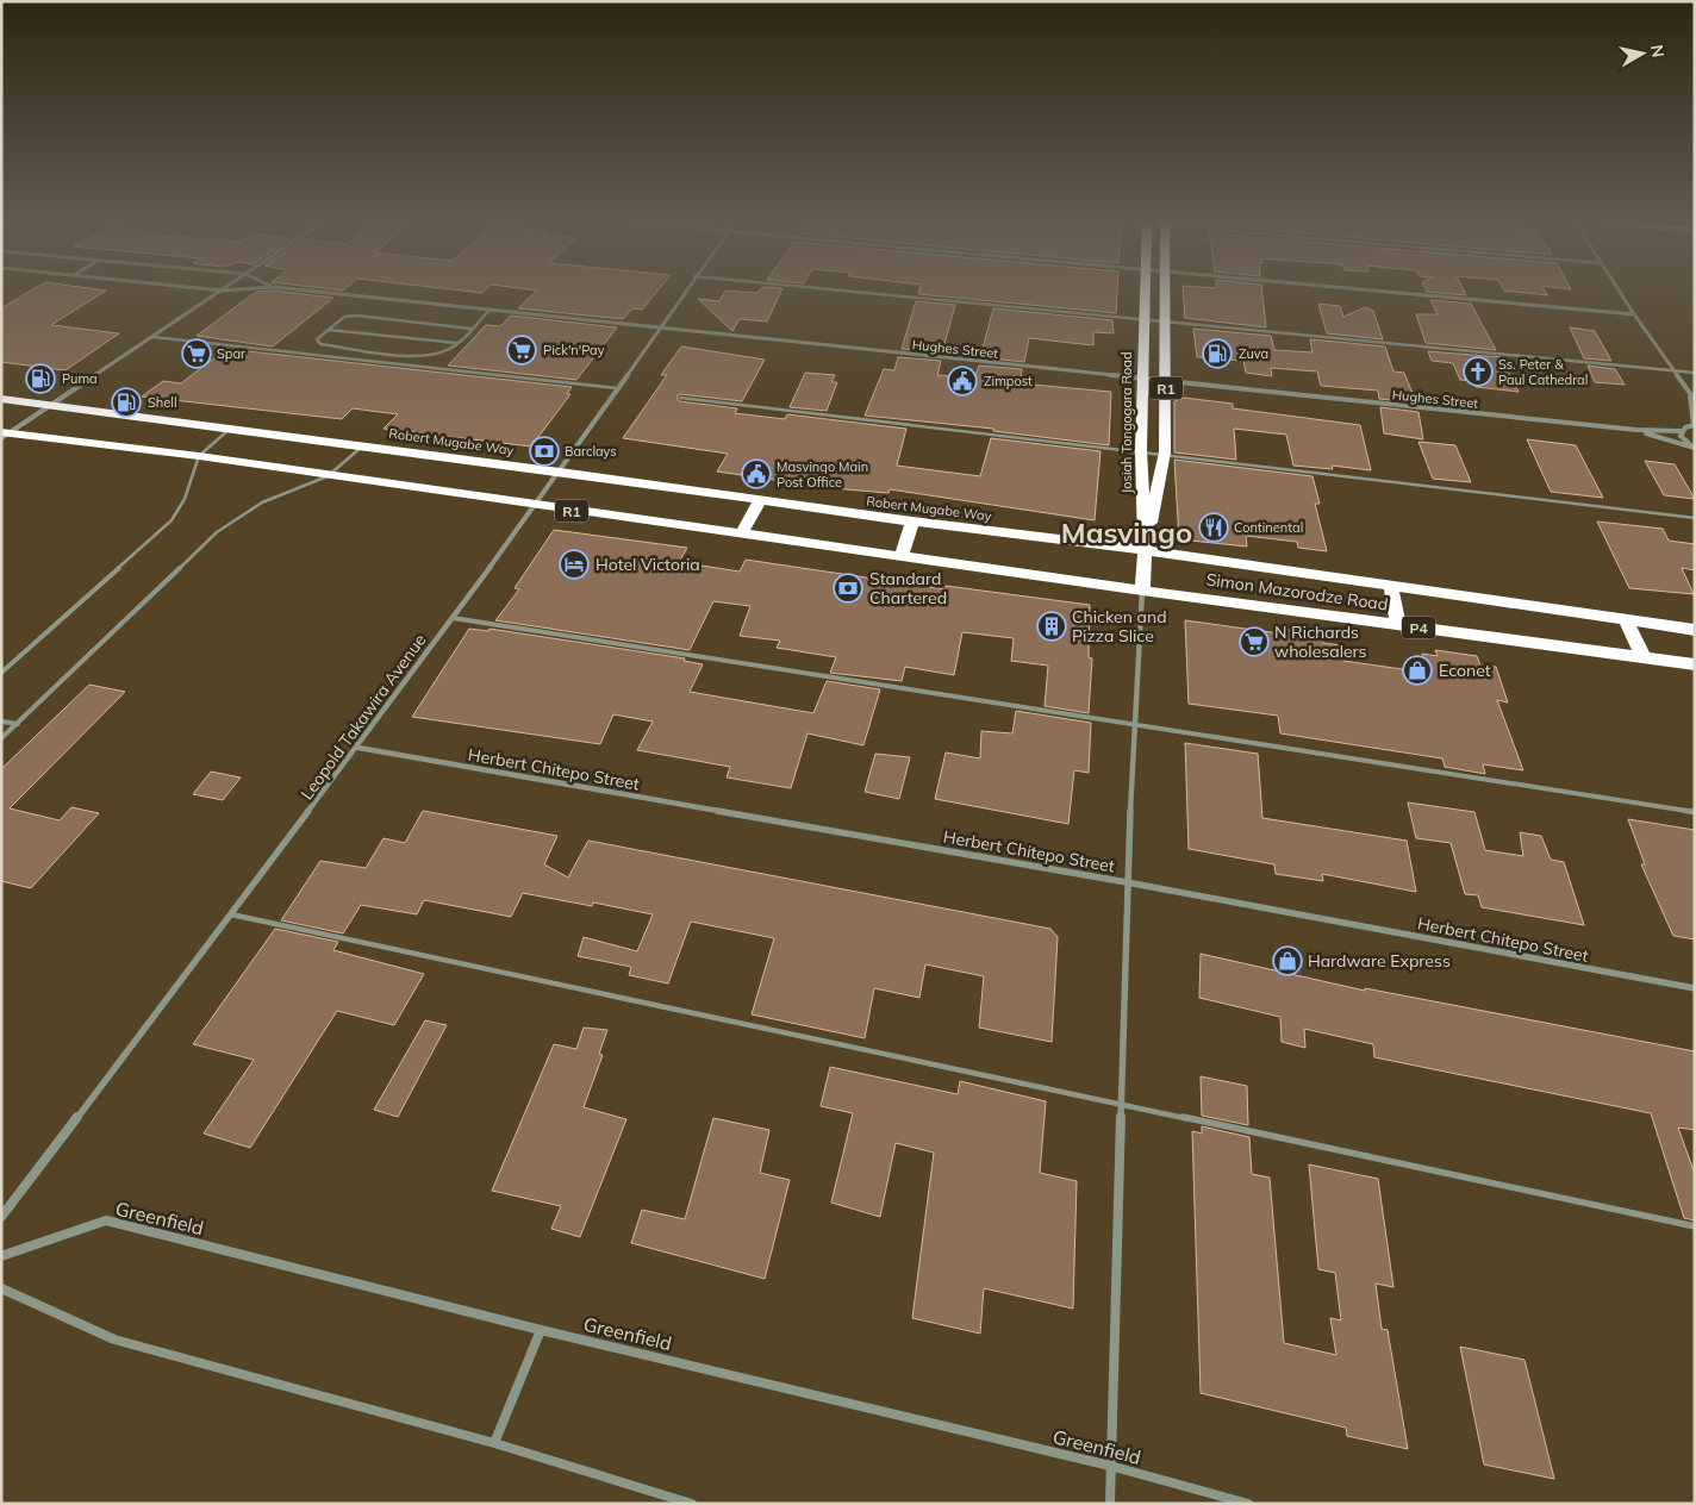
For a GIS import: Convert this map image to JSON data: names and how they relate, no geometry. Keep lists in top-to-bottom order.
{
  "streets": {
    "highway": [
      "R1",
      "Josiah Tongogara Road",
      "Robert Mugabe Way",
      "Simon Mazorodze Road",
      "P4"
    ],
    "street": [
      "Hughes Street",
      "Leopold Takawira Avenue",
      "Herbert Chitepo Street",
      "Greenfield"
    ]
  },
  "crossings": [
    ["Hughes Street", "Josiah Tongogara Road"],
    ["Hughes Street", "Leopold Takawira Avenue"],
    ["R1", "Josiah Tongogara Road"],
    ["R1", "Simon Mazorodze Road"],
    ["R1", "Leopold Takawira Avenue"],
    ["Josiah Tongogara Road", "Robert Mugabe Way"],
    ["Josiah Tongogara Road", "Simon Mazorodze Road"],
    ["Robert Mugabe Way", "Simon Mazorodze Road"],
    ["Robert Mugabe Way", "Leopold Takawira Avenue"],
    ["Leopold Takawira Avenue", "Herbert Chitepo Street"]
  ],
  "districts": ["Masvingo"],
  "places": {
    "supermarket": ["Pick'n'Pay", "Spar", "N Richards wholesalers"],
    "fuel station": ["Zuva", "Puma", "Shell"],
    "church": ["Ss. Peter & Paul Cathedral"],
    "public building": ["Zimpost", "Masvingo Main Post Office"],
    "bank": ["Barclays", "Standard Chartered"],
    "restaurant": ["Continental"],
    "hotel": ["Hotel Victoria"],
    "building": ["Chicken and Pizza Slice"],
    "shop": ["Econet", "Hardware Express"]
  },
  "north": "right"
}
